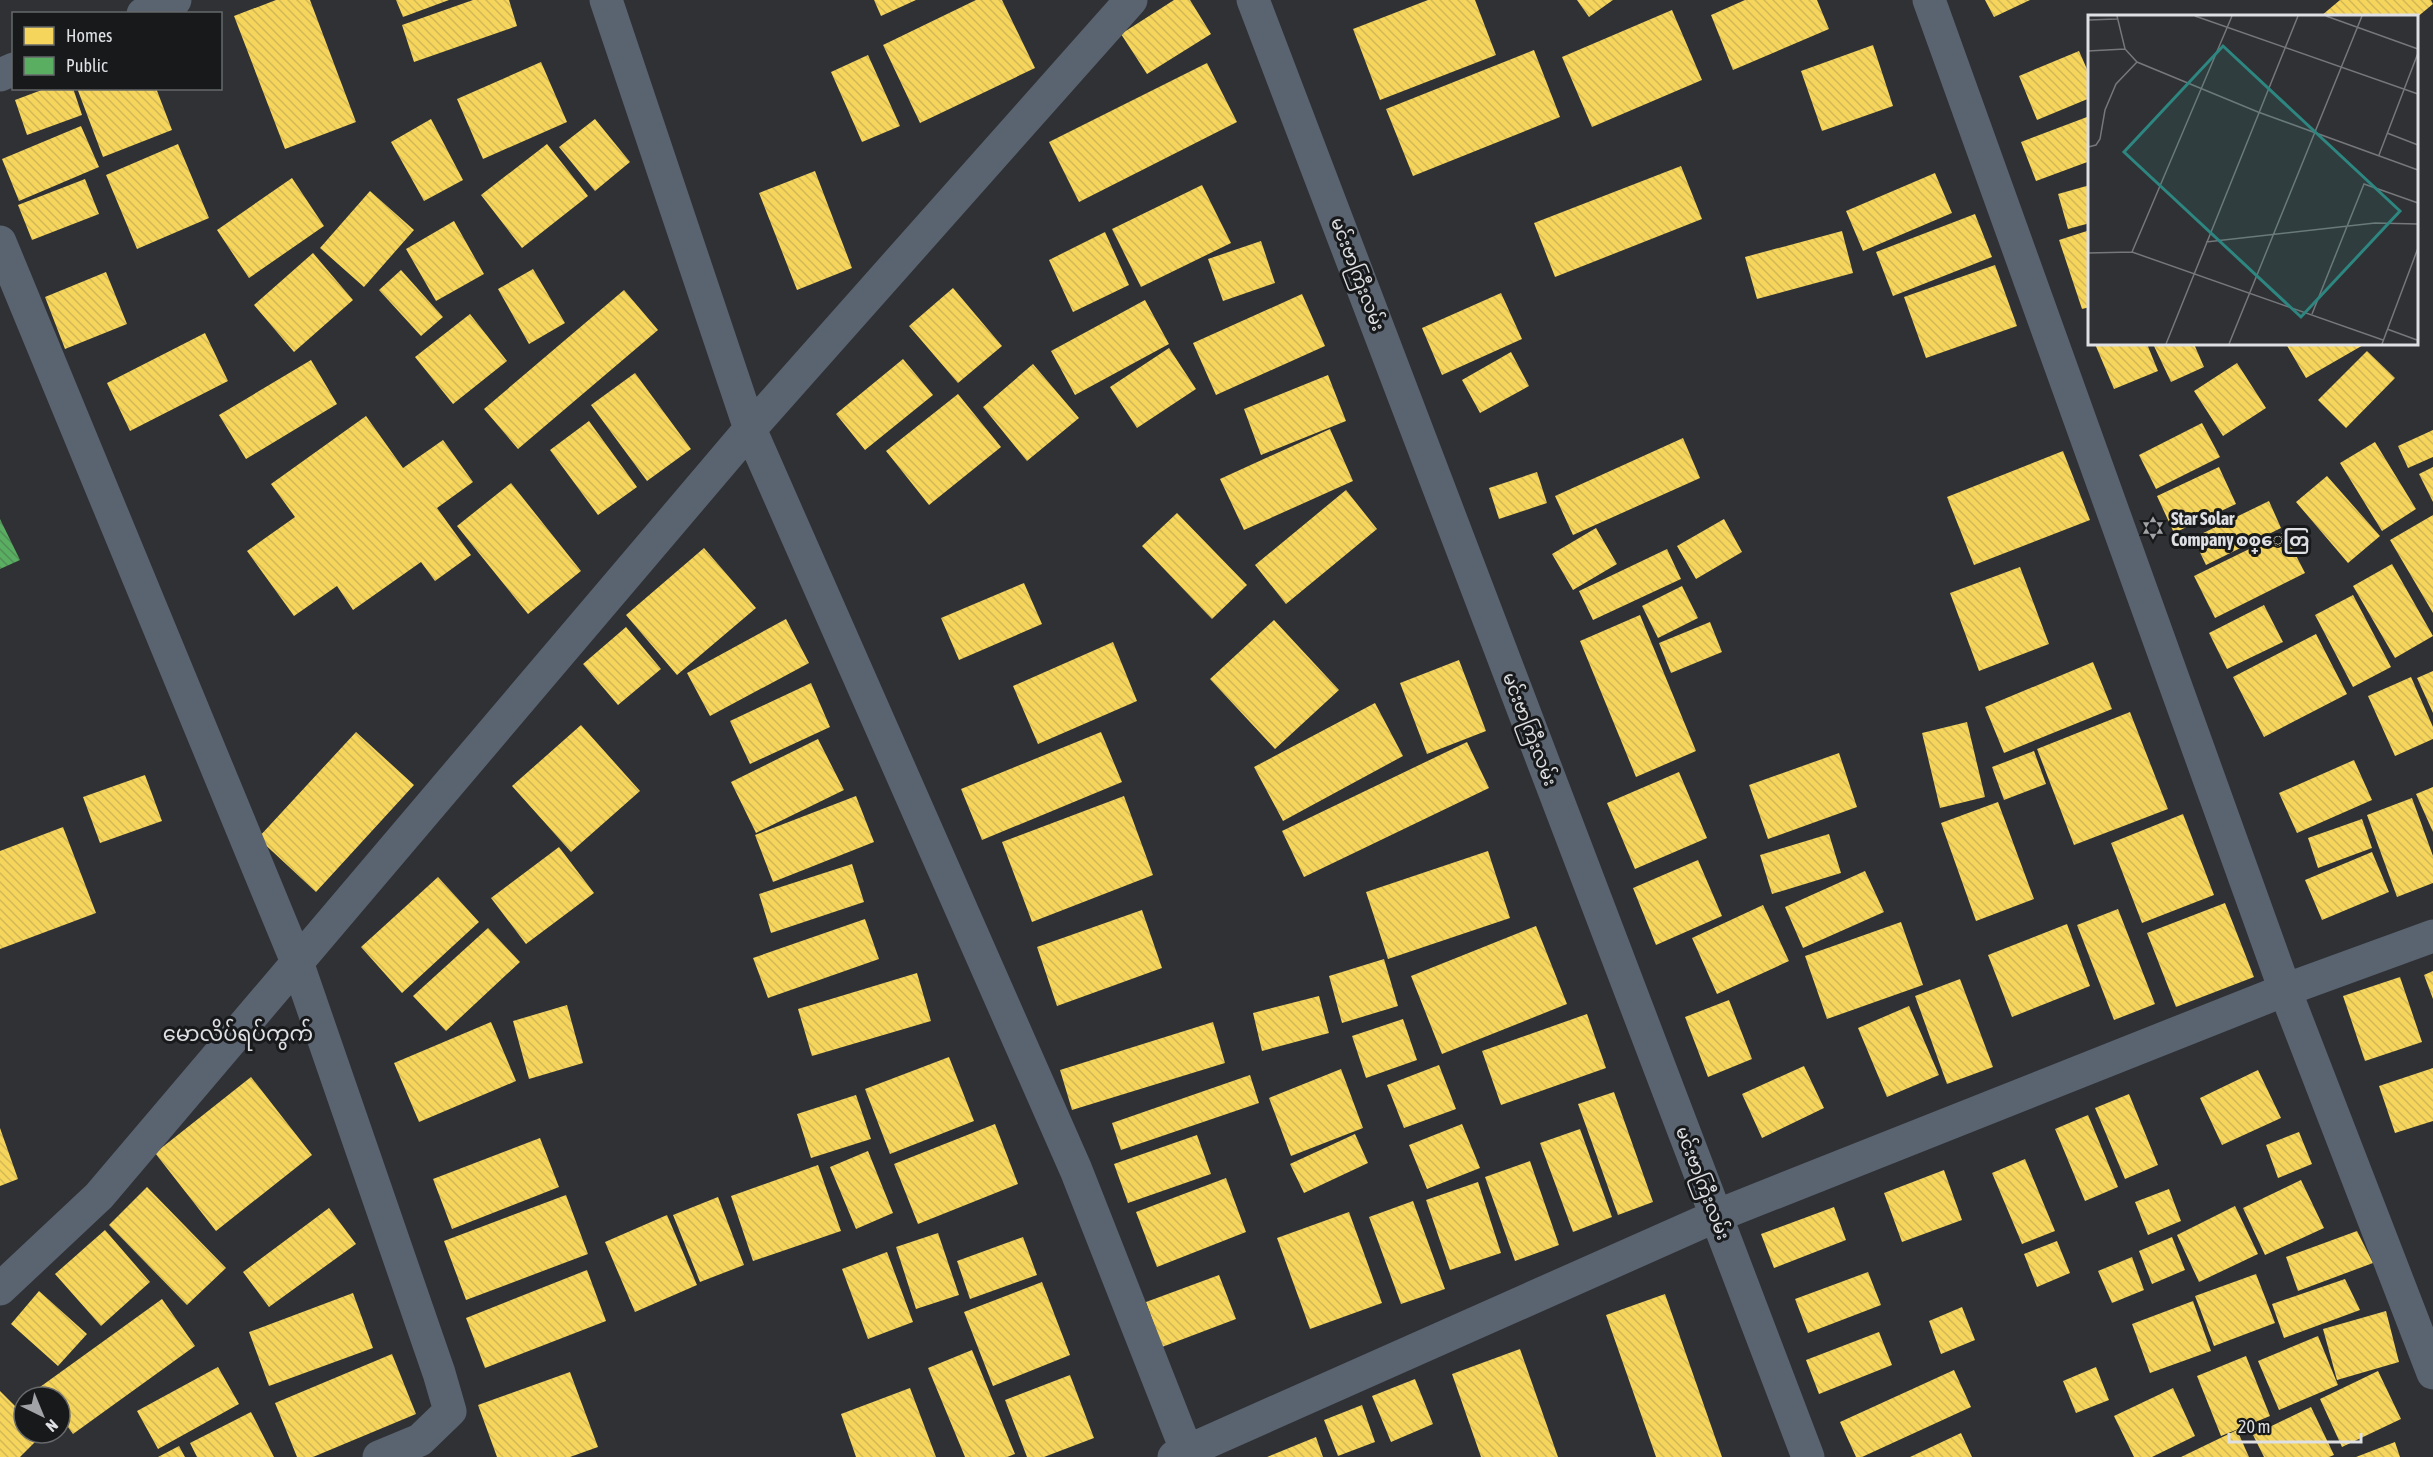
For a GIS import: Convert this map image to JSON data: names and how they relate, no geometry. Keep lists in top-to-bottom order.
{
  "streets": {
    "street": ["မင်းဗာကြီးလမ်း"]
  },
  "districts": ["မောလိပ်ရပ်ကွက်"],
  "places": {
    "synagogue": ["Star Solar Company စစ္ေတြ"]
  },
  "legend": ["Homes", "Public"],
  "scale_bar": "20 m",
  "north": "bottom right"
}
